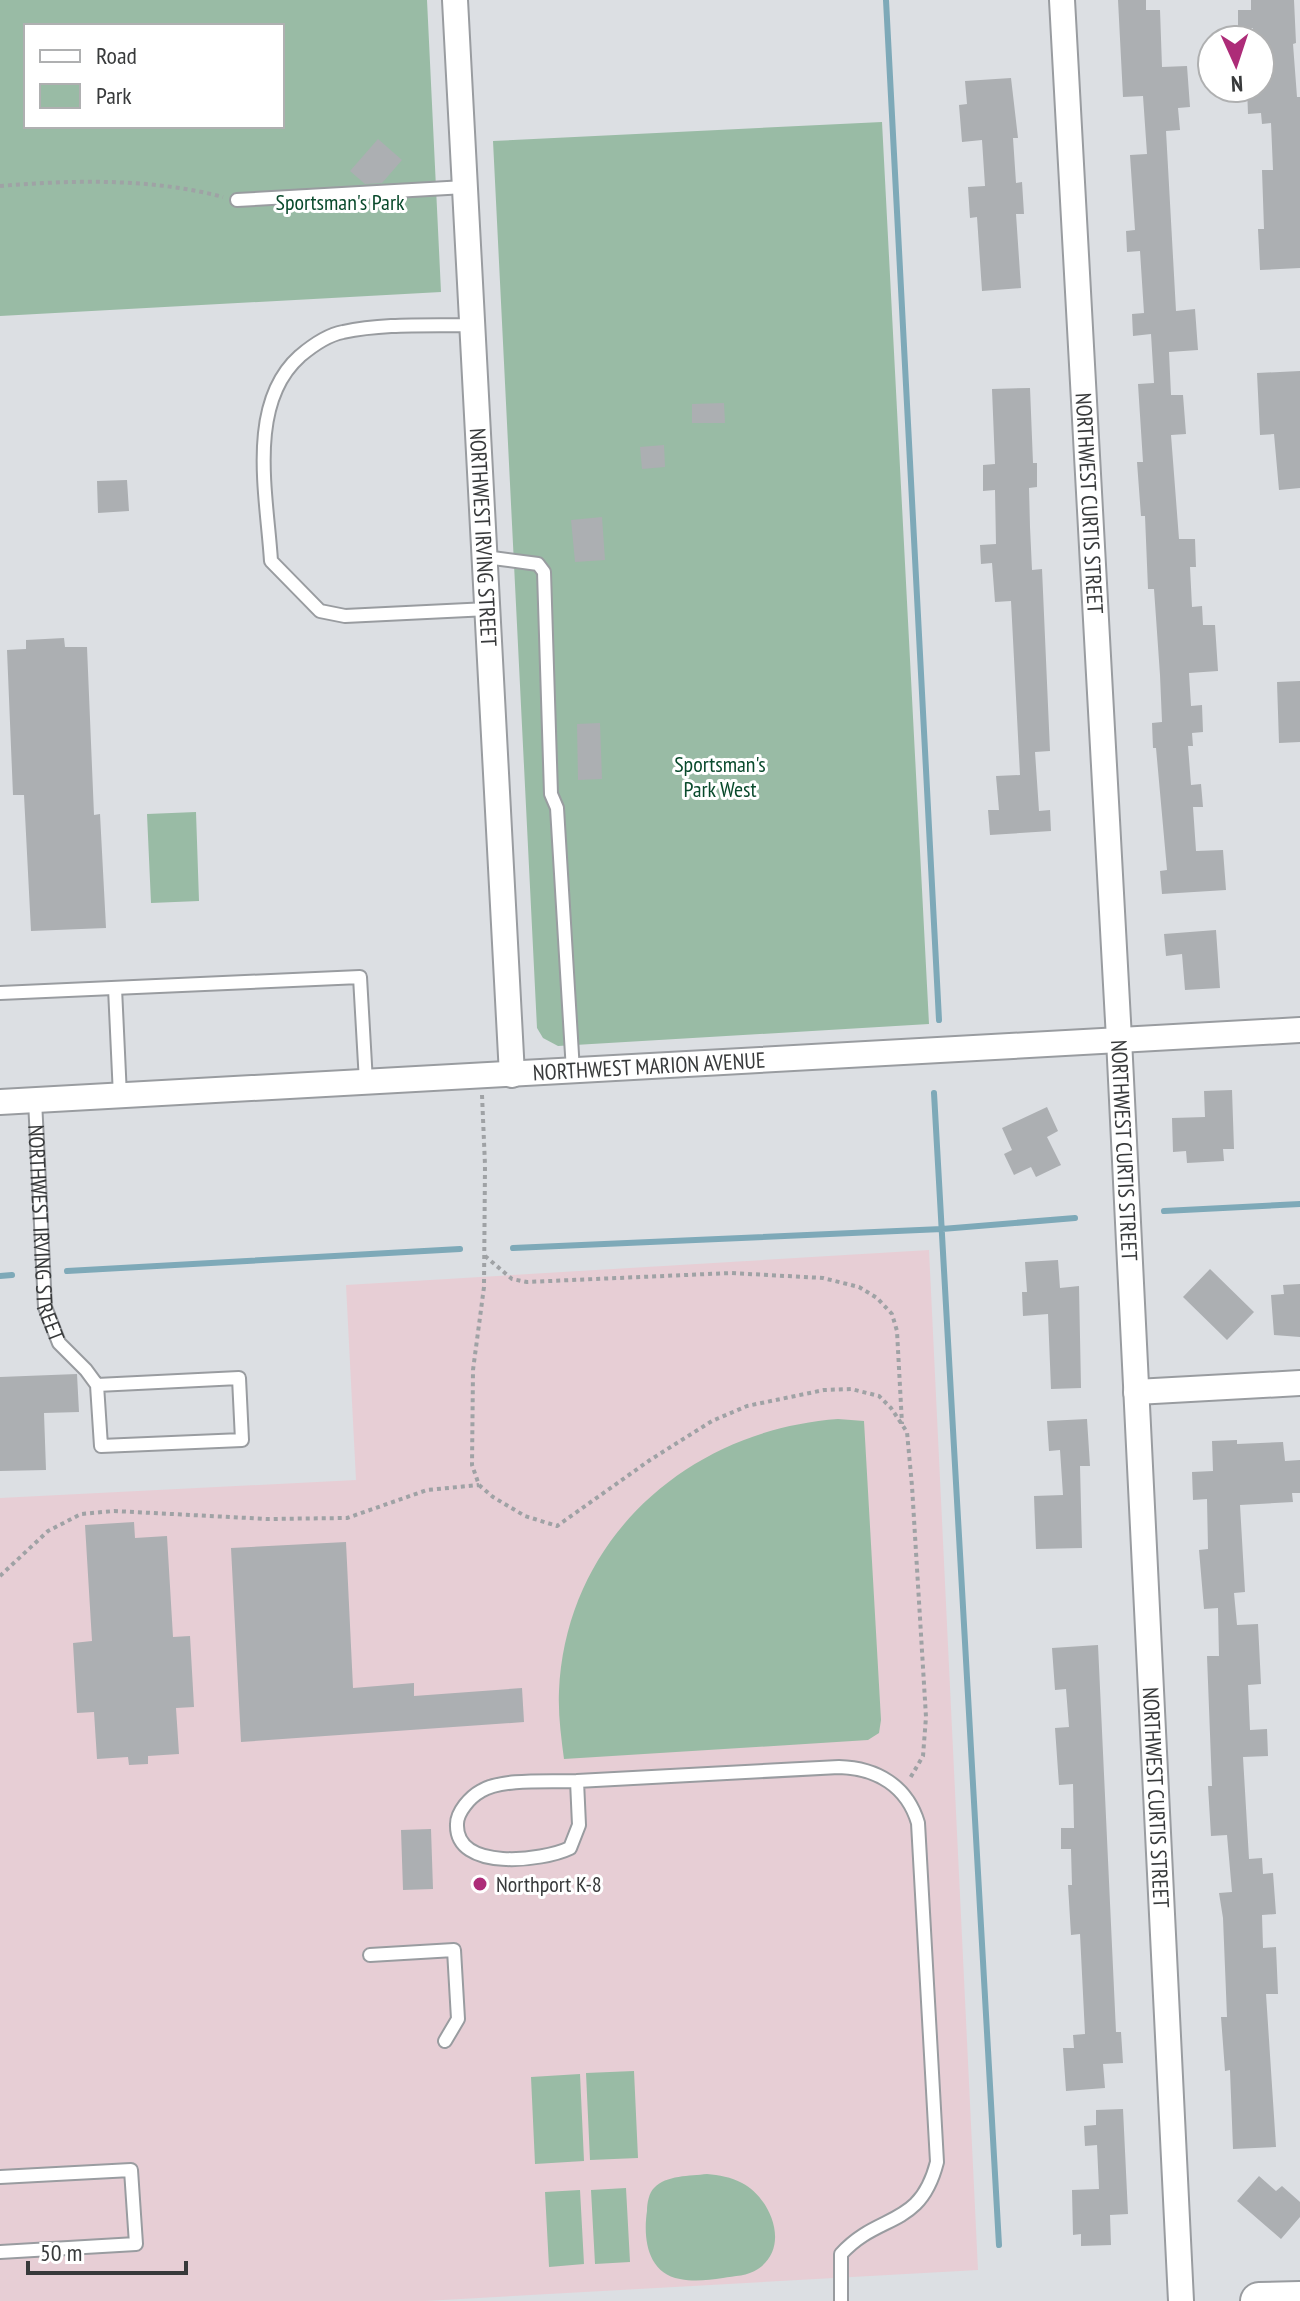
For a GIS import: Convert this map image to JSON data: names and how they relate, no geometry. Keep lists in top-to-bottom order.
{
  "streets": {
    "street": ["NORTHWEST CURTIS STREET", "NORTHWEST IRVING STREET", "NORTHWEST MARION AVENUE"]
  },
  "crossings": [
    ["NORTHWEST CURTIS STREET", "NORTHWEST MARION AVENUE"],
    ["NORTHWEST IRVING STREET", "NORTHWEST MARION AVENUE"]
  ],
  "parks": ["Sportsman's Park", "Sportsman's Park West"],
  "places": ["Northport K-8"],
  "legend": ["Road", "Park"],
  "scale_bar": "50 m",
  "north": "bottom"
}
